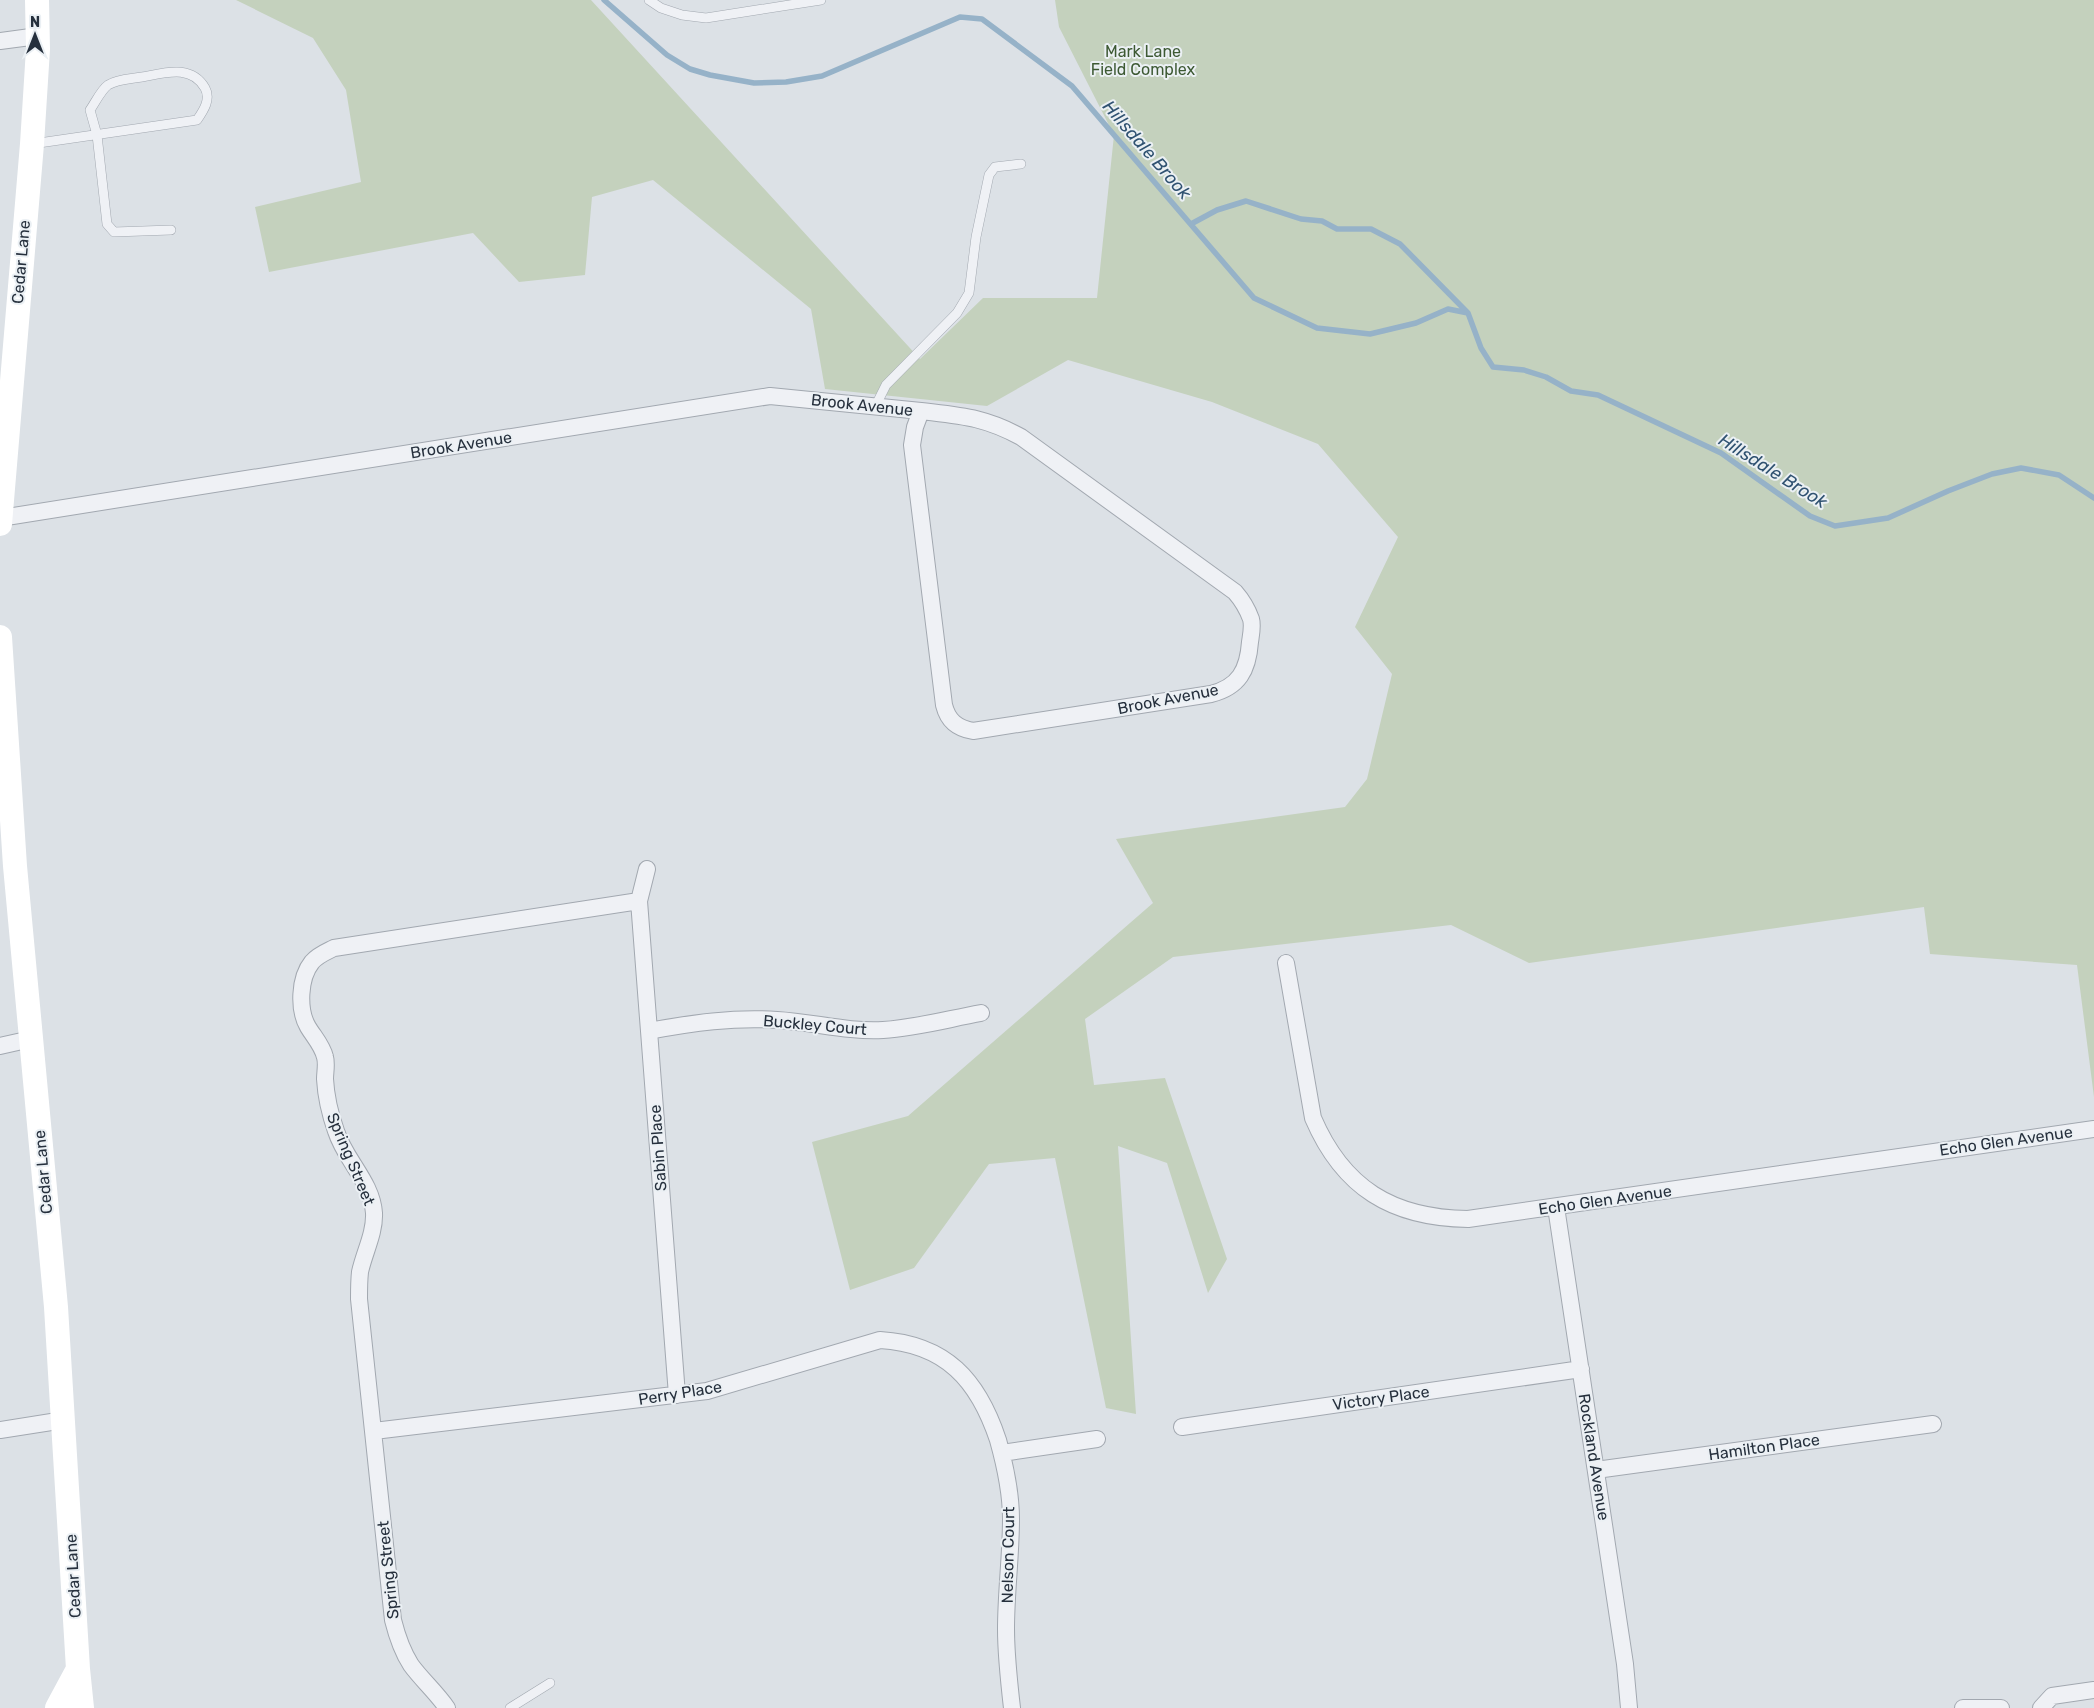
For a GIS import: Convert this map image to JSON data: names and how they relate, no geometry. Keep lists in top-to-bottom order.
{
  "streets": {
    "street": [
      "Cedar Lane",
      "Brook Avenue",
      "Buckley Court",
      "Echo Glen Avenue",
      "Sabin Place",
      "Spring Street",
      "Perry Place",
      "Victory Place",
      "Hamilton Place",
      "Rockland Avenue",
      "Nelson Court"
    ]
  },
  "crossings": [
    ["Cedar Lane", "Brook Avenue"],
    ["Buckley Court", "Sabin Place"],
    ["Echo Glen Avenue", "Rockland Avenue"],
    ["Sabin Place", "Spring Street"],
    ["Sabin Place", "Perry Place"],
    ["Spring Street", "Perry Place"],
    ["Perry Place", "Nelson Court"],
    ["Victory Place", "Rockland Avenue"],
    ["Hamilton Place", "Rockland Avenue"]
  ],
  "water": ["Hillsdale Brook"],
  "parks": ["Mark Lane Field Complex"],
  "north": "top"
}
